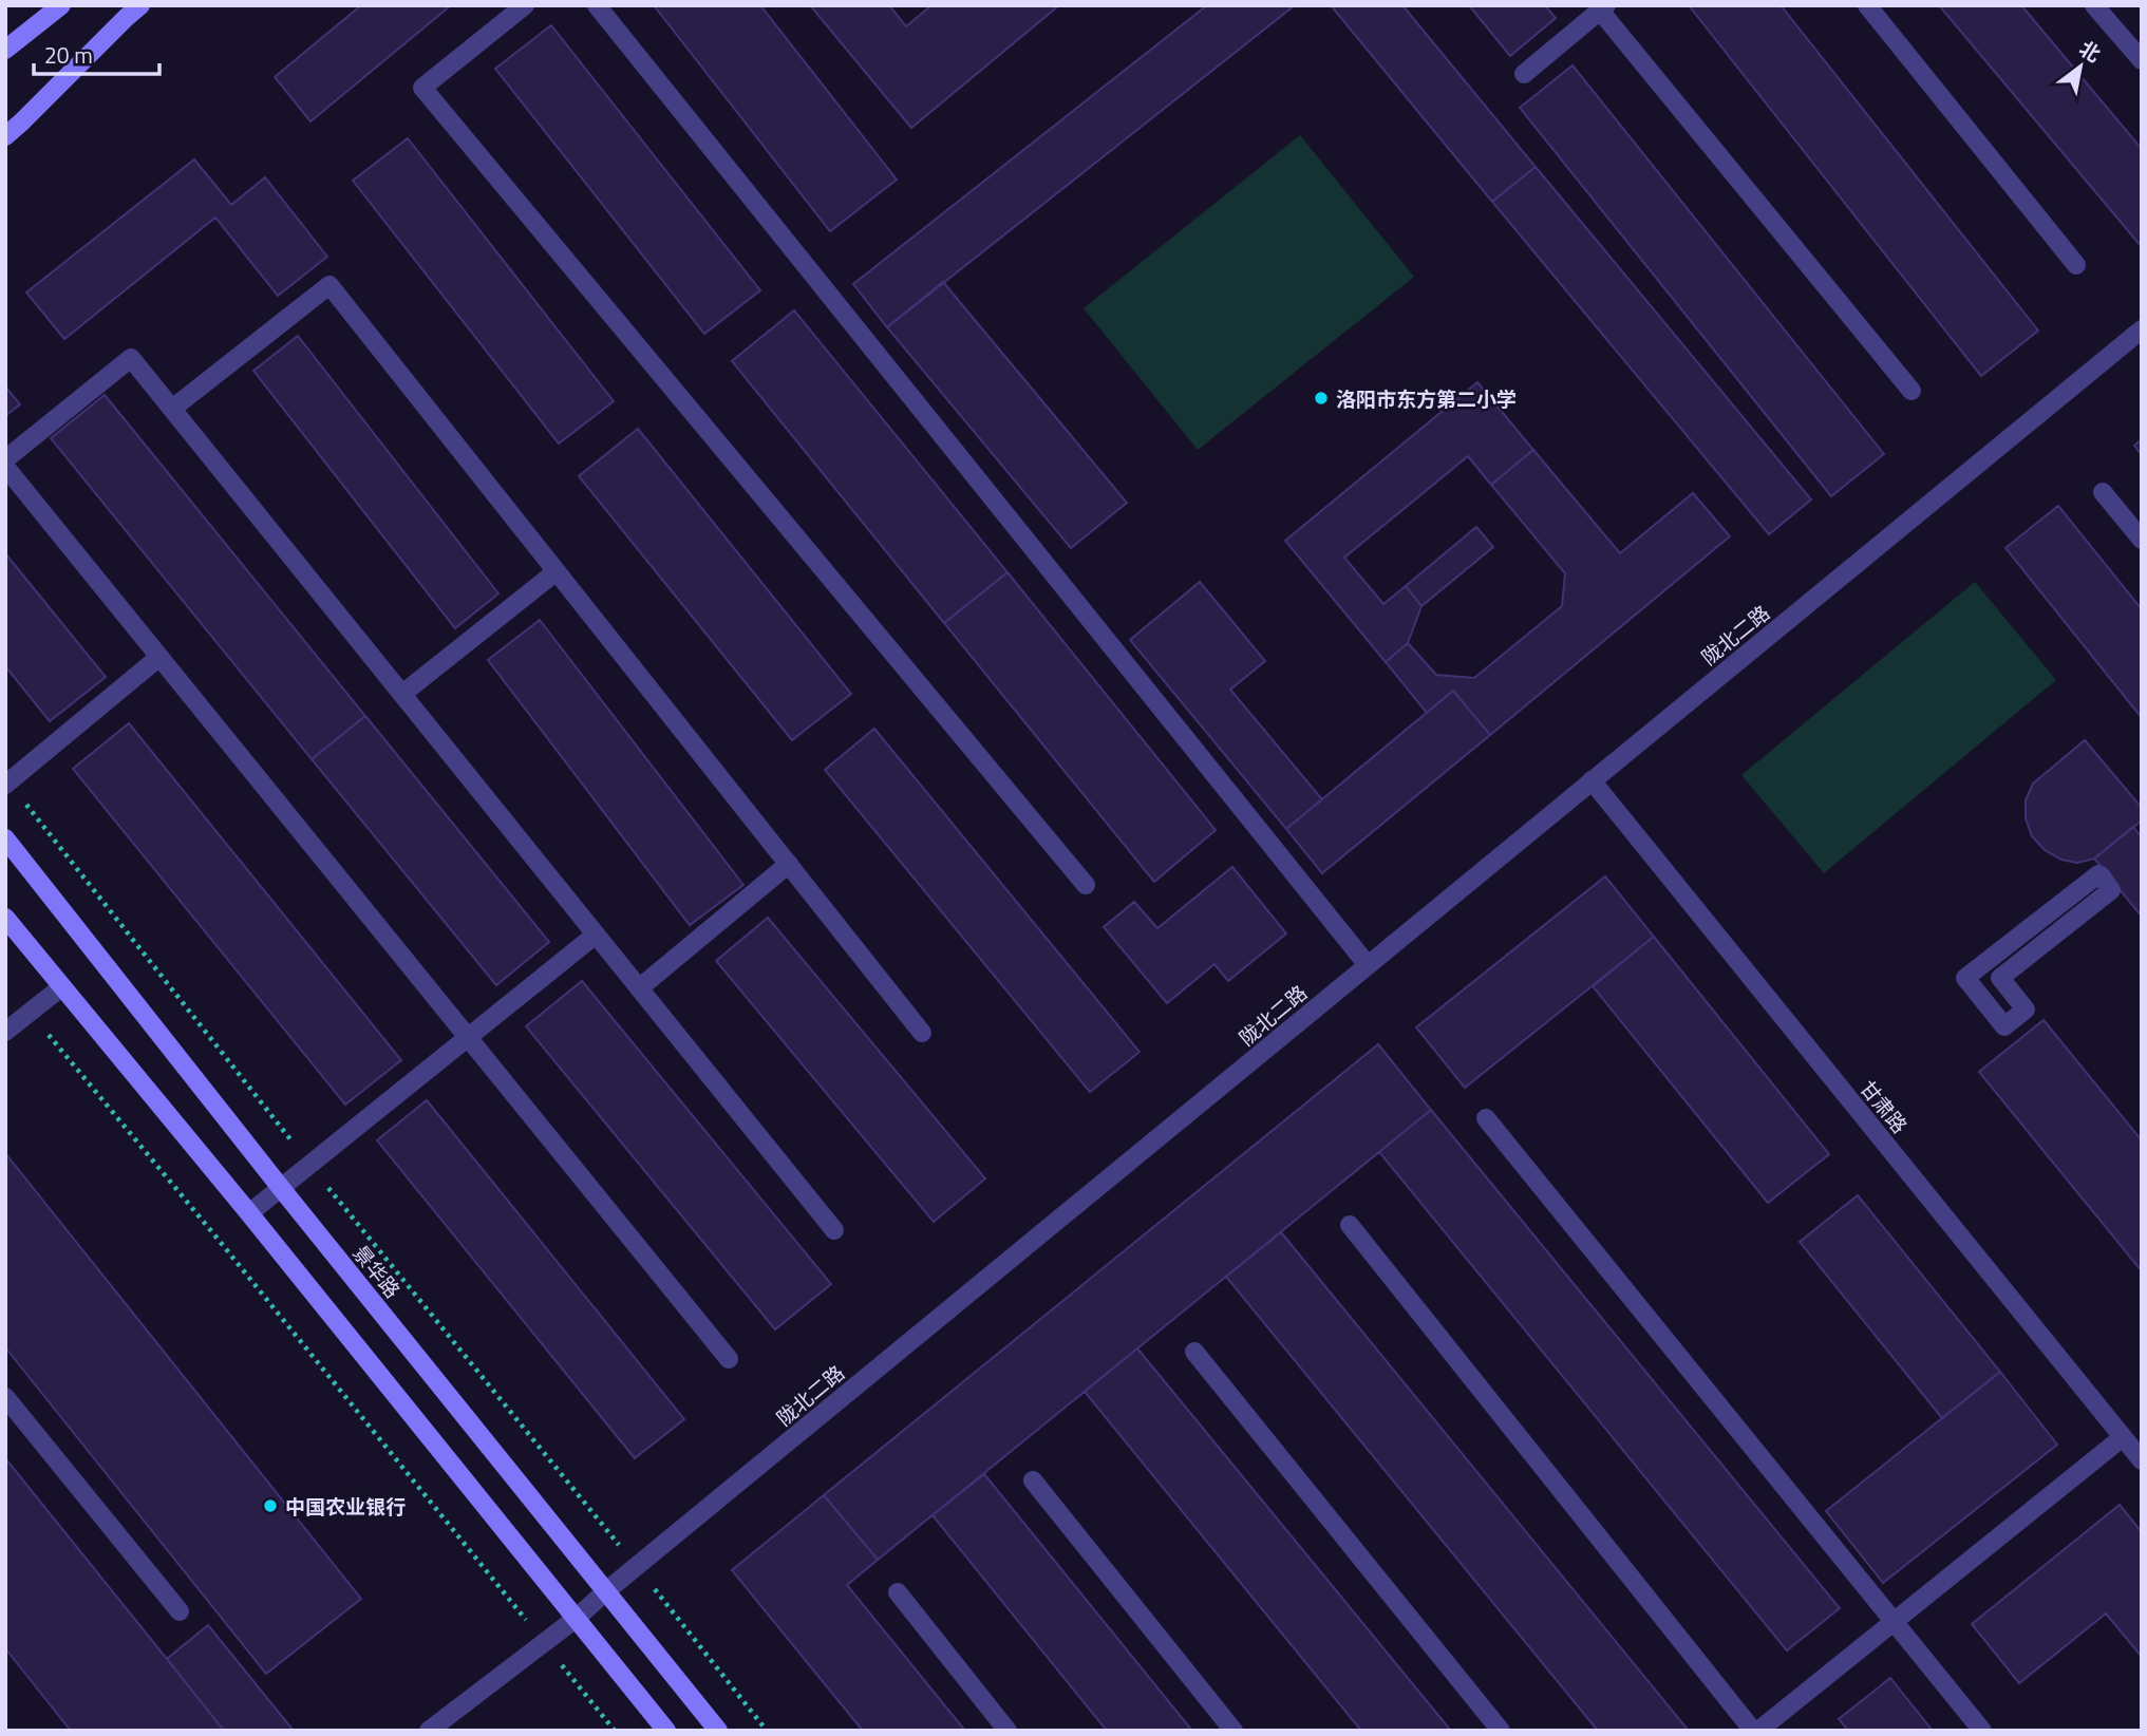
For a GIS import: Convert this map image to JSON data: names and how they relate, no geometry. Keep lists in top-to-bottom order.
{
  "streets": {
    "main road": ["景华路"],
    "street": ["陇北二路", "甘肃路"]
  },
  "crossings": [
    ["陇北二路", "甘肃路"],
    ["陇北二路", "景华路"]
  ],
  "places": ["洛阳市东方第二小学", "中国农业银行"],
  "scale_bar": "20 m",
  "north": "top right"
}
